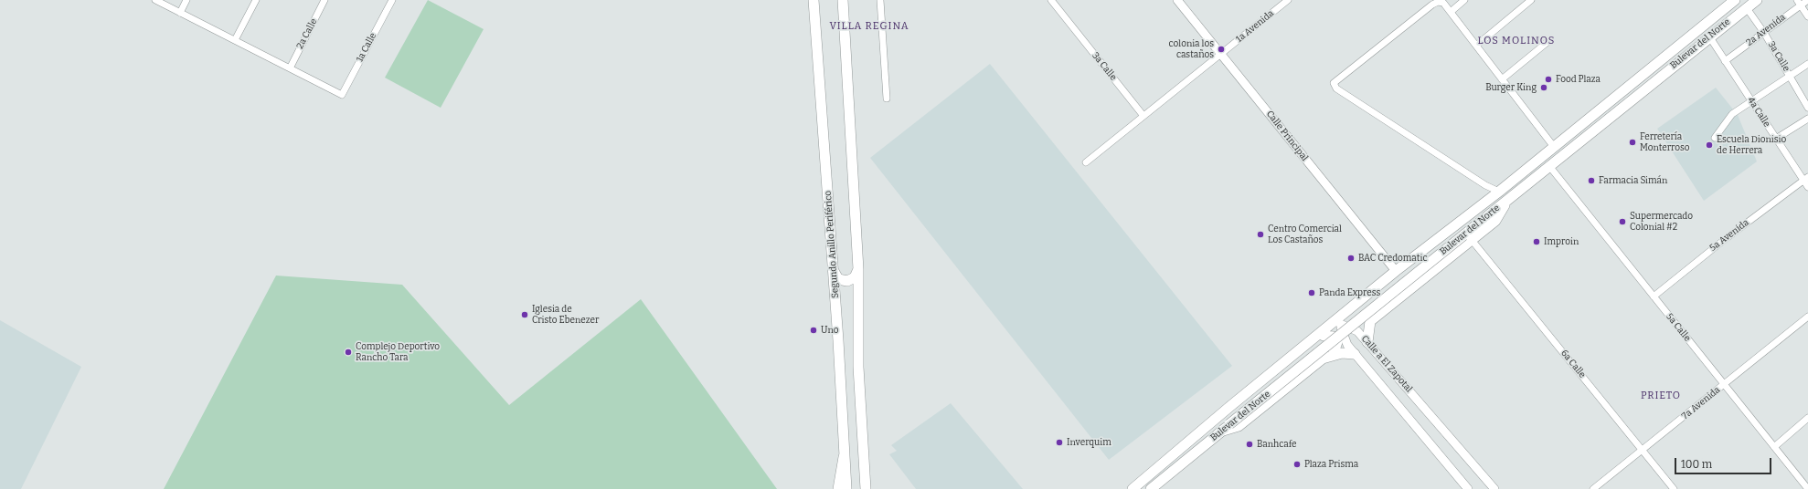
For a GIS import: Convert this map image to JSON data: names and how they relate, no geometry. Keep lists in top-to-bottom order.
{
  "streets": {
    "main road": ["Bulevar del Norte", "Segundo Anillo Periférico"],
    "street": [
      "1a Avenida",
      "2a Avenida",
      "2a Calle",
      "1a Calle",
      "3a Calle",
      "4a Calle",
      "Calle Principal",
      "5a Avenida",
      "5a Calle",
      "Calle a El Zapotal",
      "6a Calle",
      "7a Avenida"
    ]
  },
  "crossings": [
    ["1a Avenida", "3a Calle"],
    ["1a Avenida", "Calle Principal"],
    ["2a Avenida", "3a Calle"],
    ["2a Avenida", "4a Calle"],
    ["2a Calle", "1a Calle"],
    ["Bulevar del Norte", "3a Calle"],
    ["Bulevar del Norte", "4a Calle"],
    ["Bulevar del Norte", "Calle Principal"],
    ["Bulevar del Norte", "5a Calle"],
    ["Bulevar del Norte", "6a Calle"],
    ["4a Calle", "5a Avenida"],
    ["5a Avenida", "5a Calle"],
    ["5a Calle", "7a Avenida"],
    ["6a Calle", "7a Avenida"]
  ],
  "districts": ["VILLA REGINA", "LOS MOLINOS", "PRIETO"],
  "places": [
    "colonia los castaños",
    "Food Plaza",
    "Burger King",
    "Ferretería Monterroso",
    "Escuela Dionisio de Herrera",
    "Farmacia Simán",
    "Supermercado Colonial #2",
    "Centro Comercial Los Castaños",
    "Improin",
    "BAC Credomatic",
    "Panda Express",
    "Iglesia de Cristo Ebenezer",
    "Uno",
    "Complejo Deportivo Rancho Tara",
    "Inverquim",
    "Banhcafe",
    "Plaza Prisma"
  ],
  "scale_bar": "100 m"
}
